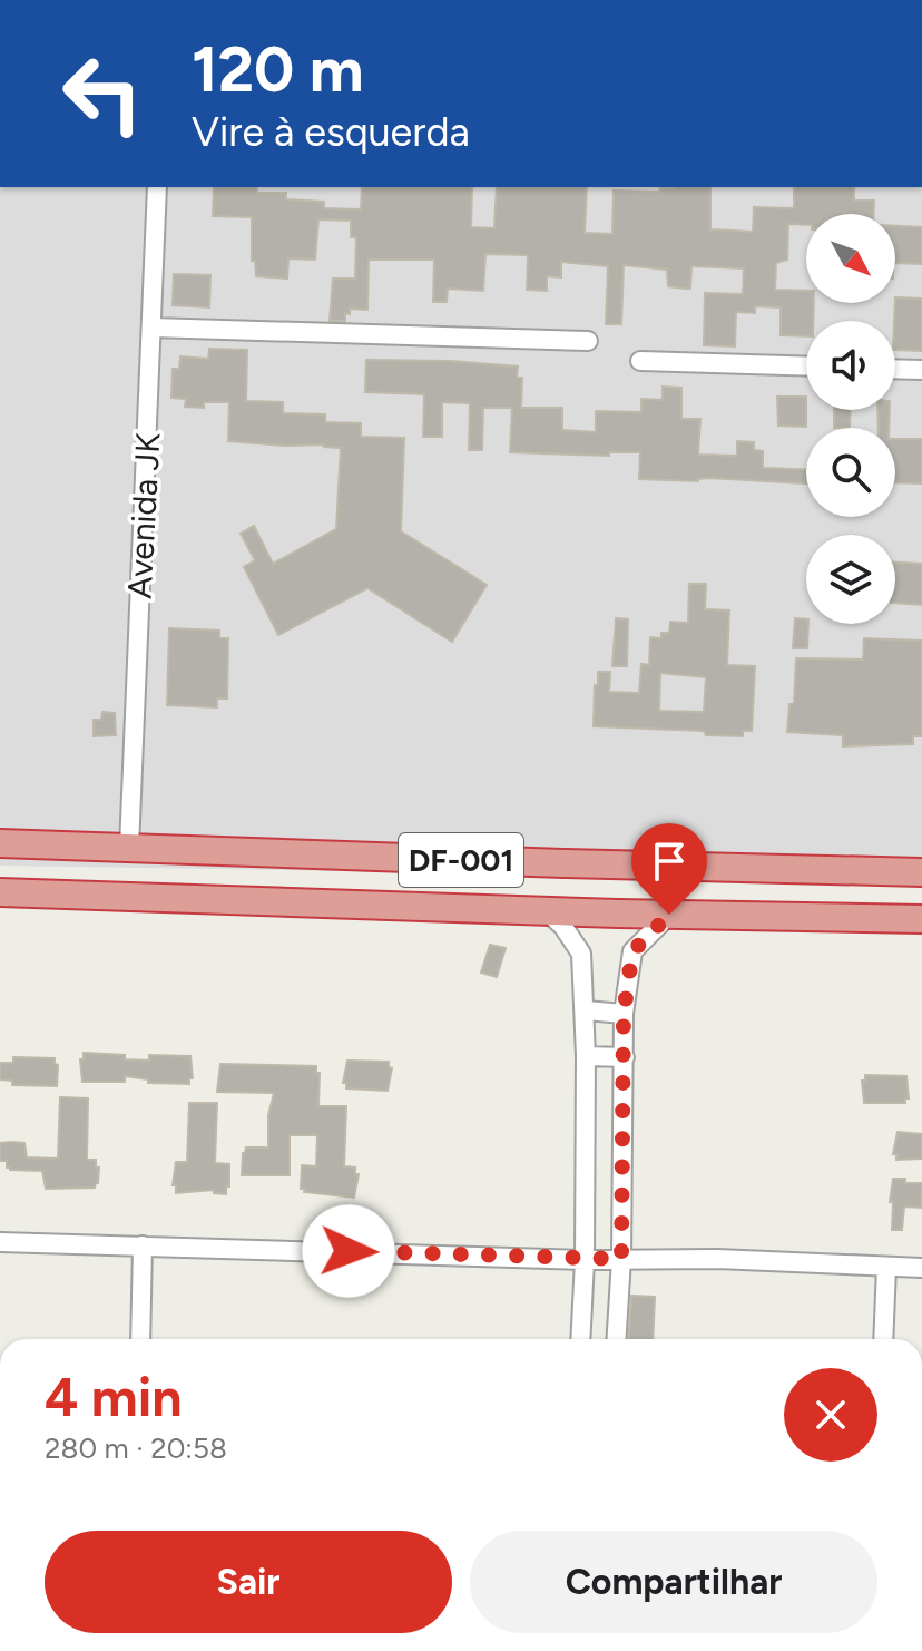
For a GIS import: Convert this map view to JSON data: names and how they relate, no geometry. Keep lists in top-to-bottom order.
{
  "streets": {
    "highway": ["DF-001"],
    "street": ["Avenida JK"]
  },
  "crossings": [
    ["Avenida JK", "DF-001"]
  ],
  "north": "bottom right",
  "page": {
    "turn": ["120 m", "Vire à esquerda"],
    "heading": ["4 min", "280 m · 20:58"],
    "buttons": ["Sair", "Compartilhar"]
  }
}
